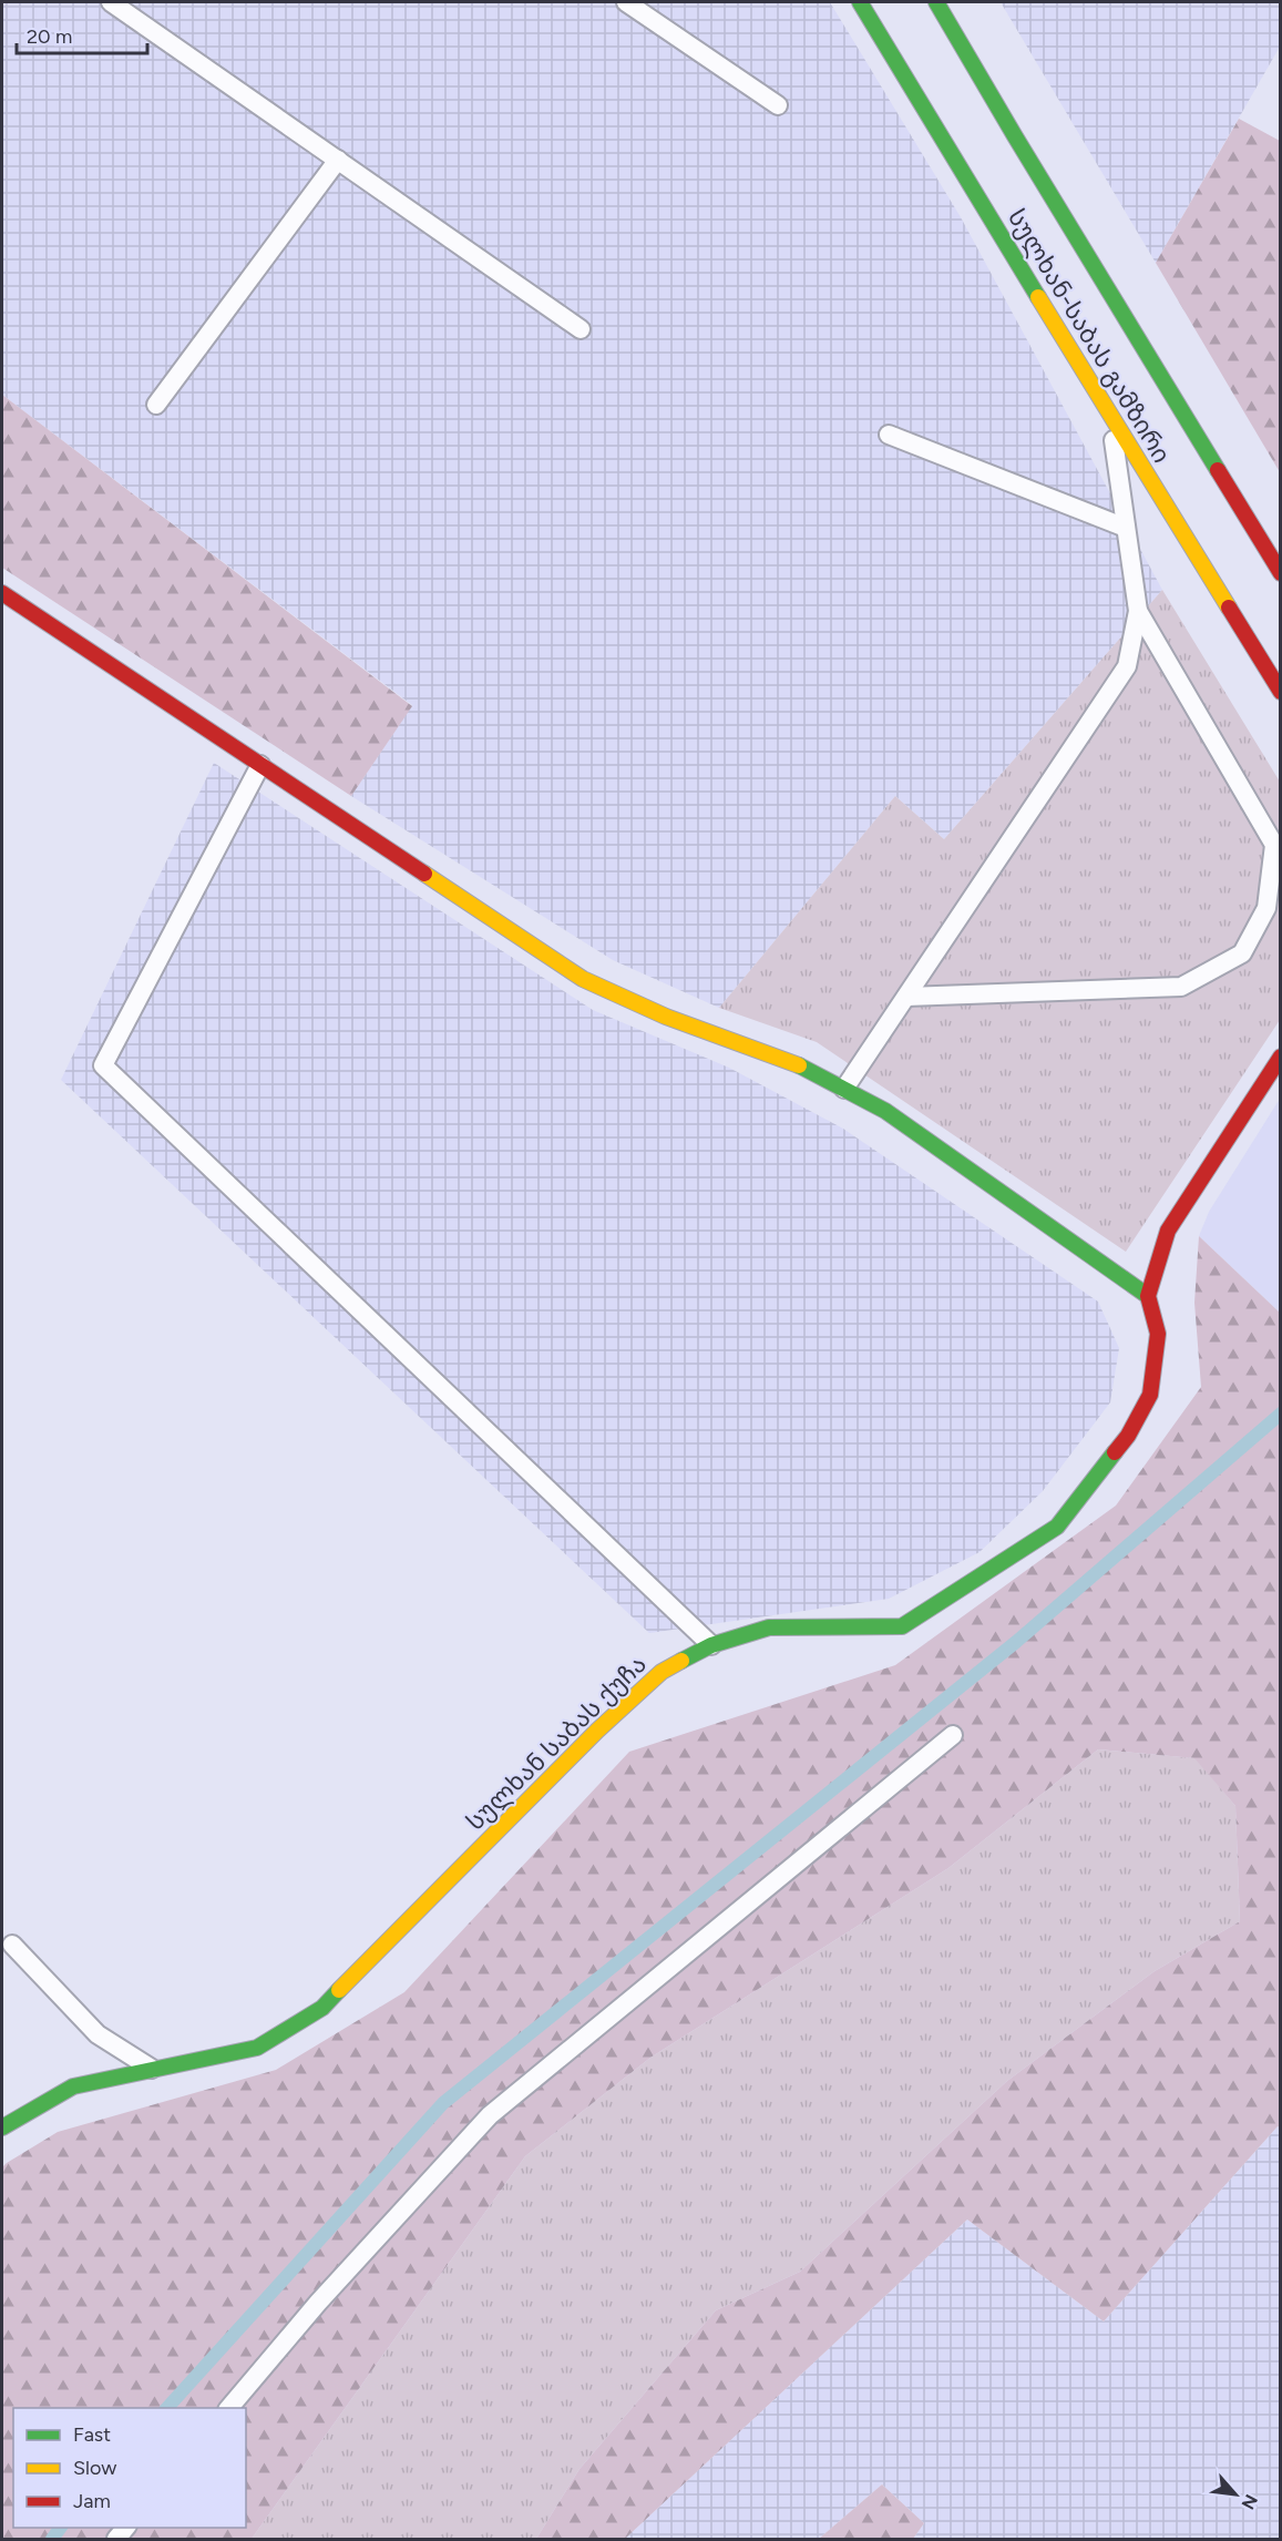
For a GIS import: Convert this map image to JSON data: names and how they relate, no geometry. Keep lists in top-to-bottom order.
{
  "streets": {
    "street": ["სულხან-საბას გამზირი", "სულხან საბას ქუჩა"]
  },
  "legend": ["Fast", "Slow", "Jam"],
  "scale_bar": "20 m",
  "north": "bottom right"
}
